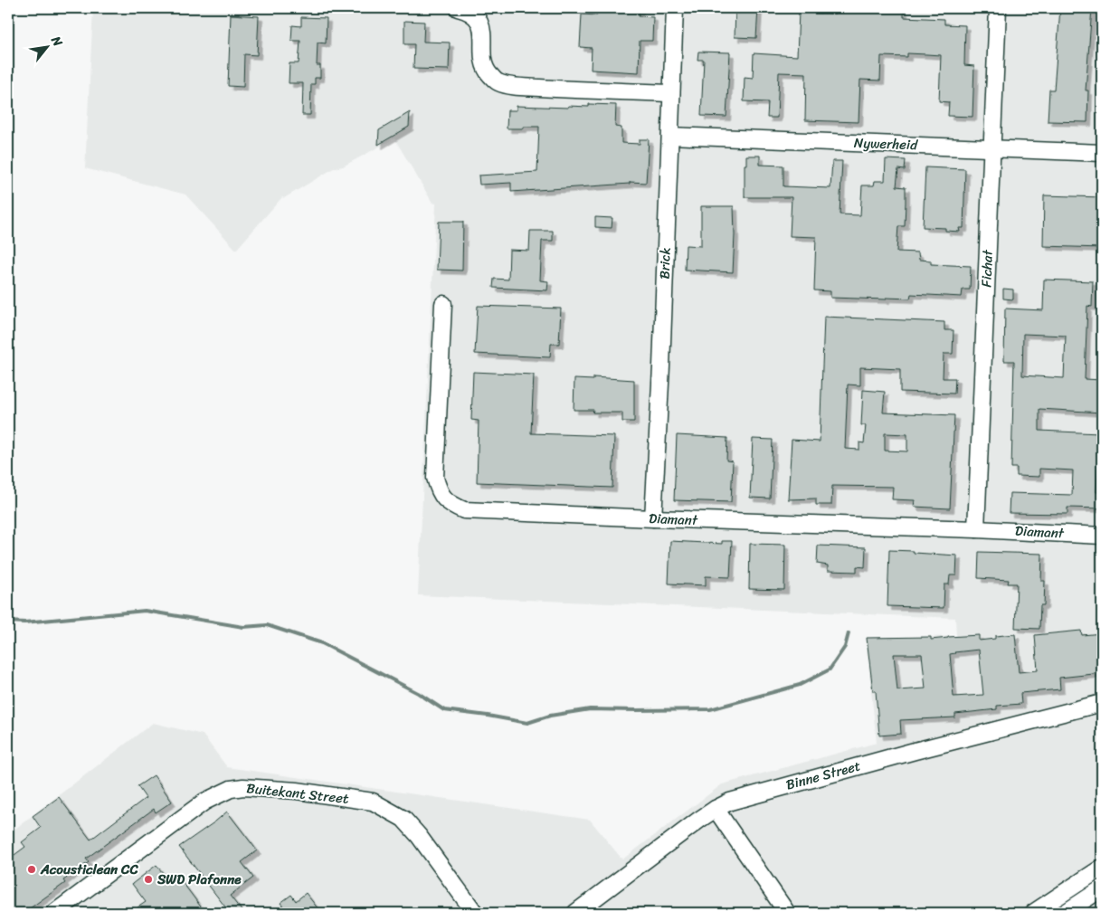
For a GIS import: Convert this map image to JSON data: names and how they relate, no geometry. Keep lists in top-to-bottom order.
{
  "streets": {
    "street": [
      "Nywerheid",
      "Brick",
      "Fichat",
      "Diamant",
      "Binne Street",
      "Buitekant Street"
    ]
  },
  "crossings": [
    ["Nywerheid", "Brick"],
    ["Nywerheid", "Fichat"],
    ["Brick", "Diamant"],
    ["Fichat", "Diamant"]
  ],
  "places": ["Acousticlean CC", "SWD Plafonne"],
  "north": "top right"
}
